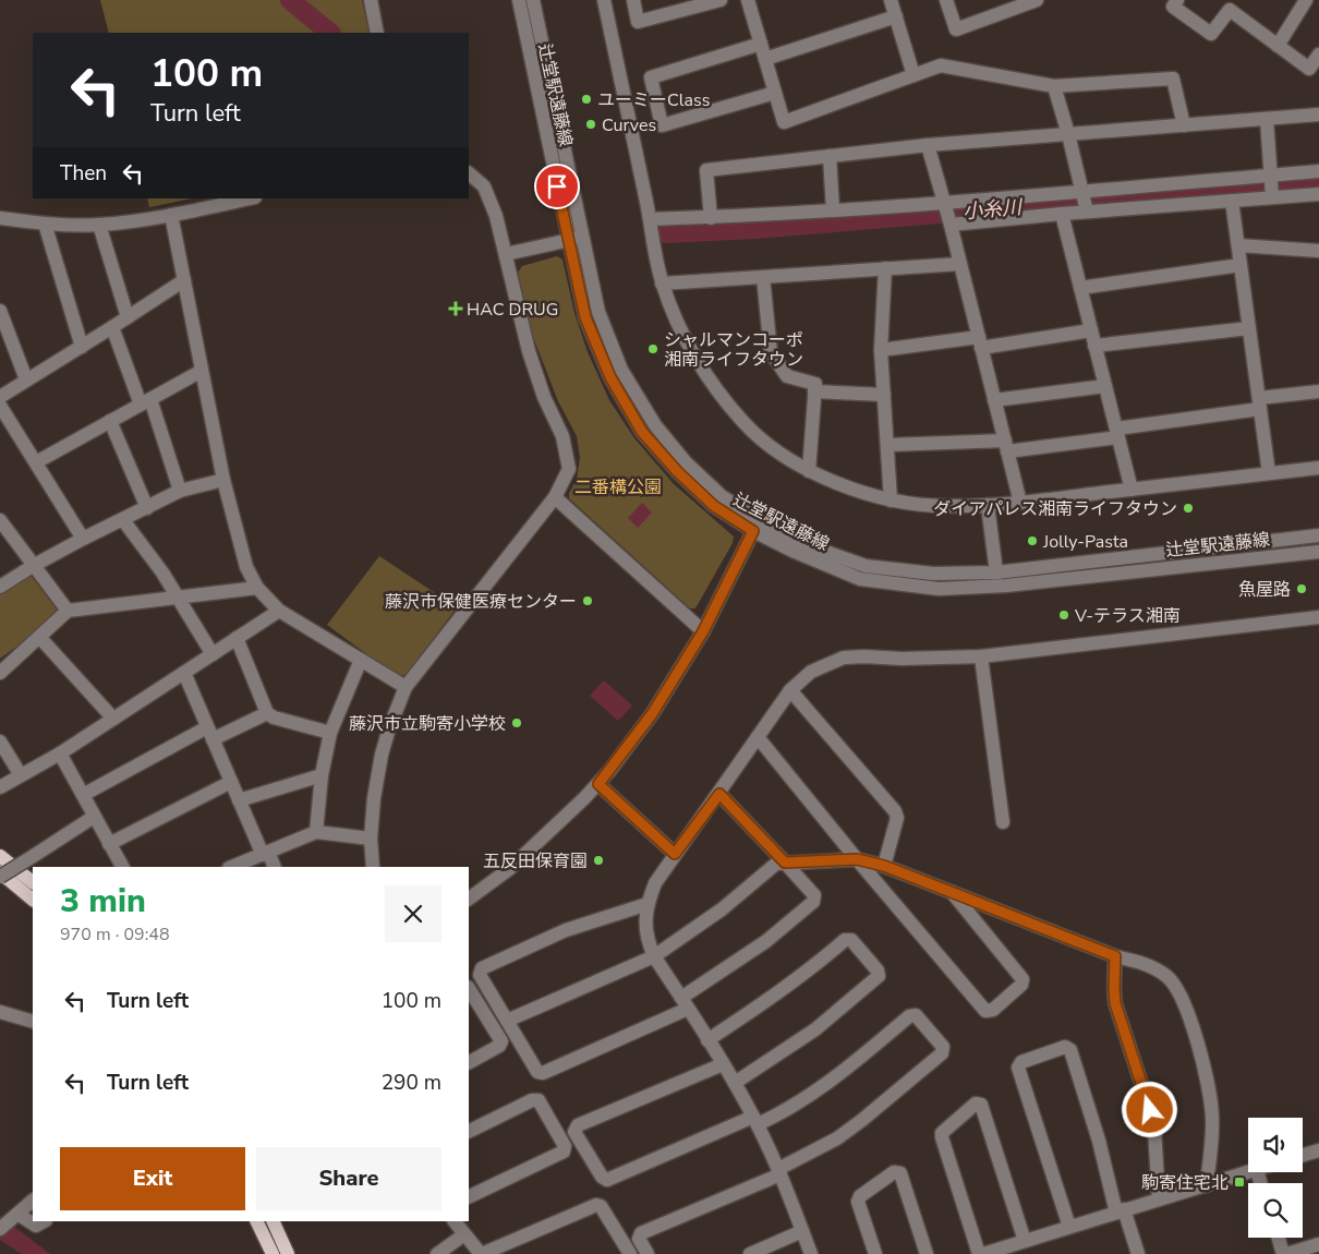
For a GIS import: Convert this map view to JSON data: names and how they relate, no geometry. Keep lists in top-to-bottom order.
{
  "streets": {
    "street": ["辻堂駅遠藤線"]
  },
  "water": ["小糸川"],
  "parks": ["二番構公園"],
  "places": {
    "other": [
      "ユーミーClass",
      "Curves",
      "シャルマンコーポ 湘南ライフタウン",
      "ダイアパレス湘南ライフタウン",
      "Jolly-Pasta",
      "魚屋路",
      "藤沢市保健医療センター",
      "V-テラス湘南",
      "藤沢市立駒寄小学校",
      "五反田保育園"
    ],
    "health": ["HAC DRUG"],
    "transit": ["駒寄住宅北"]
  },
  "page": {
    "turn": ["100 m", "Turn left"],
    "then": "Then",
    "heading": ["3 min", "970 m · 09:48"],
    "list": [
      {
        "name": "Turn left",
        "value": "100 m"
      },
      {
        "name": "Turn left",
        "value": "290 m"
      }
    ],
    "buttons": ["Exit", "Share"]
  }
}
